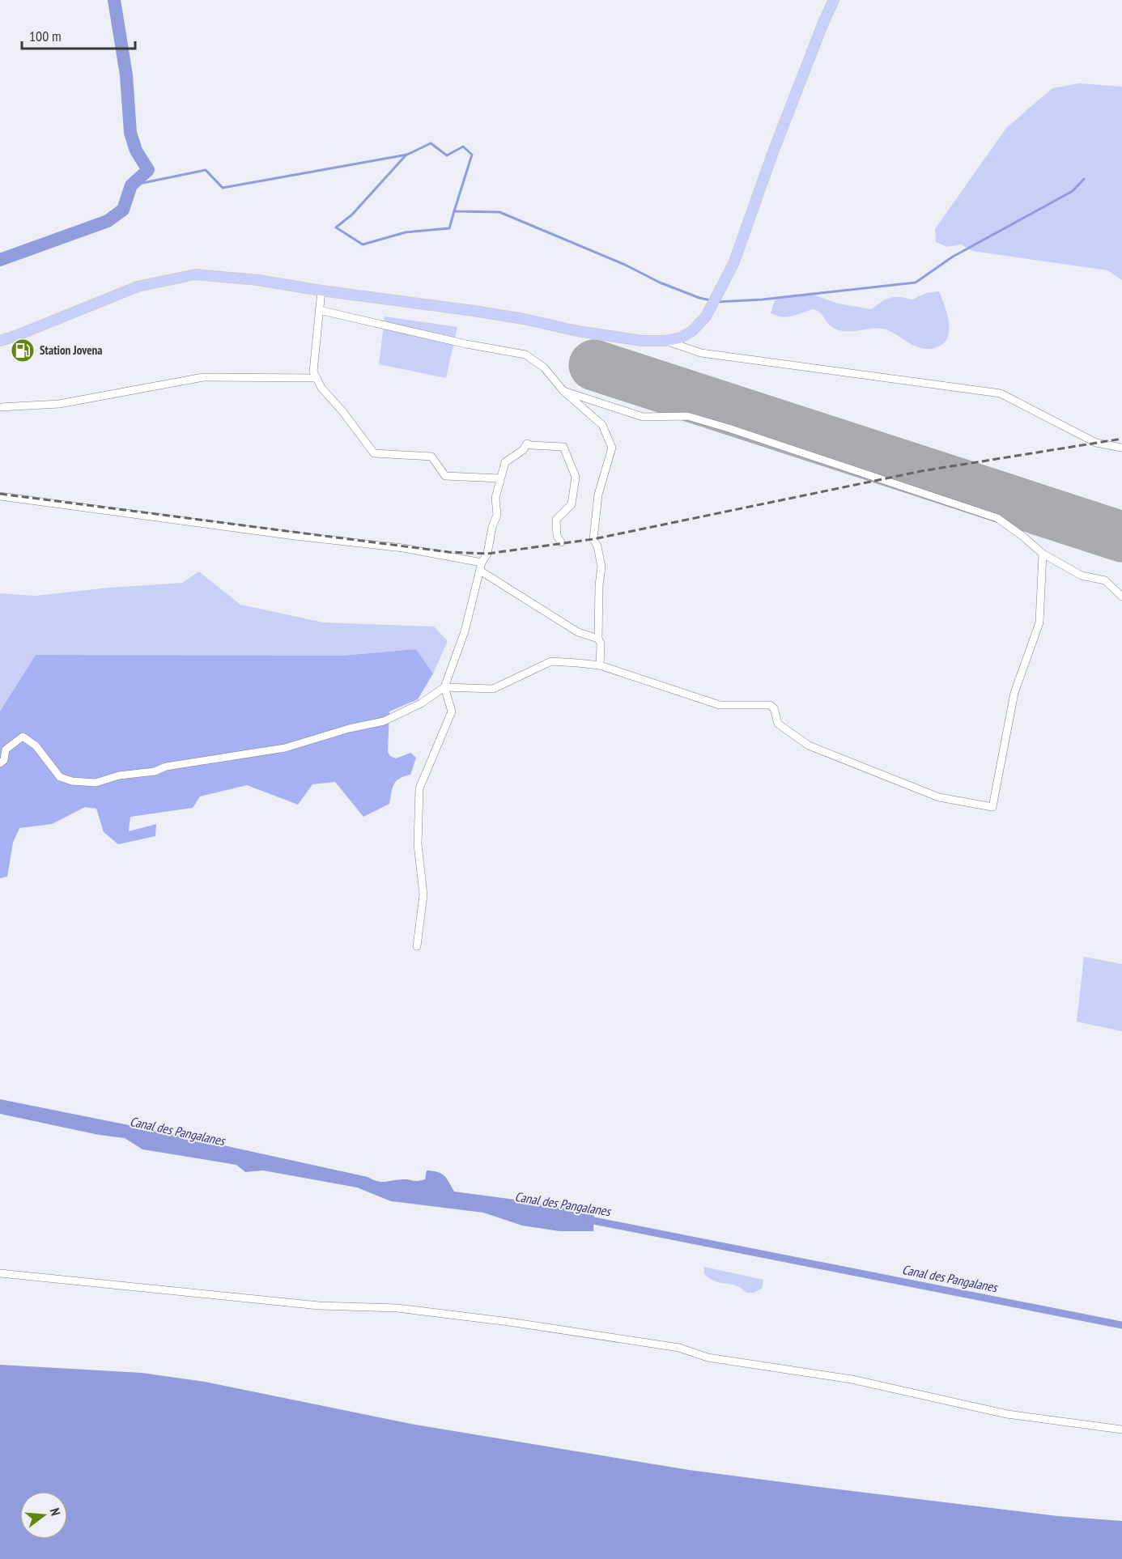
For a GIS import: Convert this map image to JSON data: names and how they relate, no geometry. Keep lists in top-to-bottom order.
{
  "water": ["Canal des Pangalanes"],
  "places": {
    "fuel station": ["Station Jovena"]
  },
  "scale_bar": "100 m",
  "north": "right"
}
